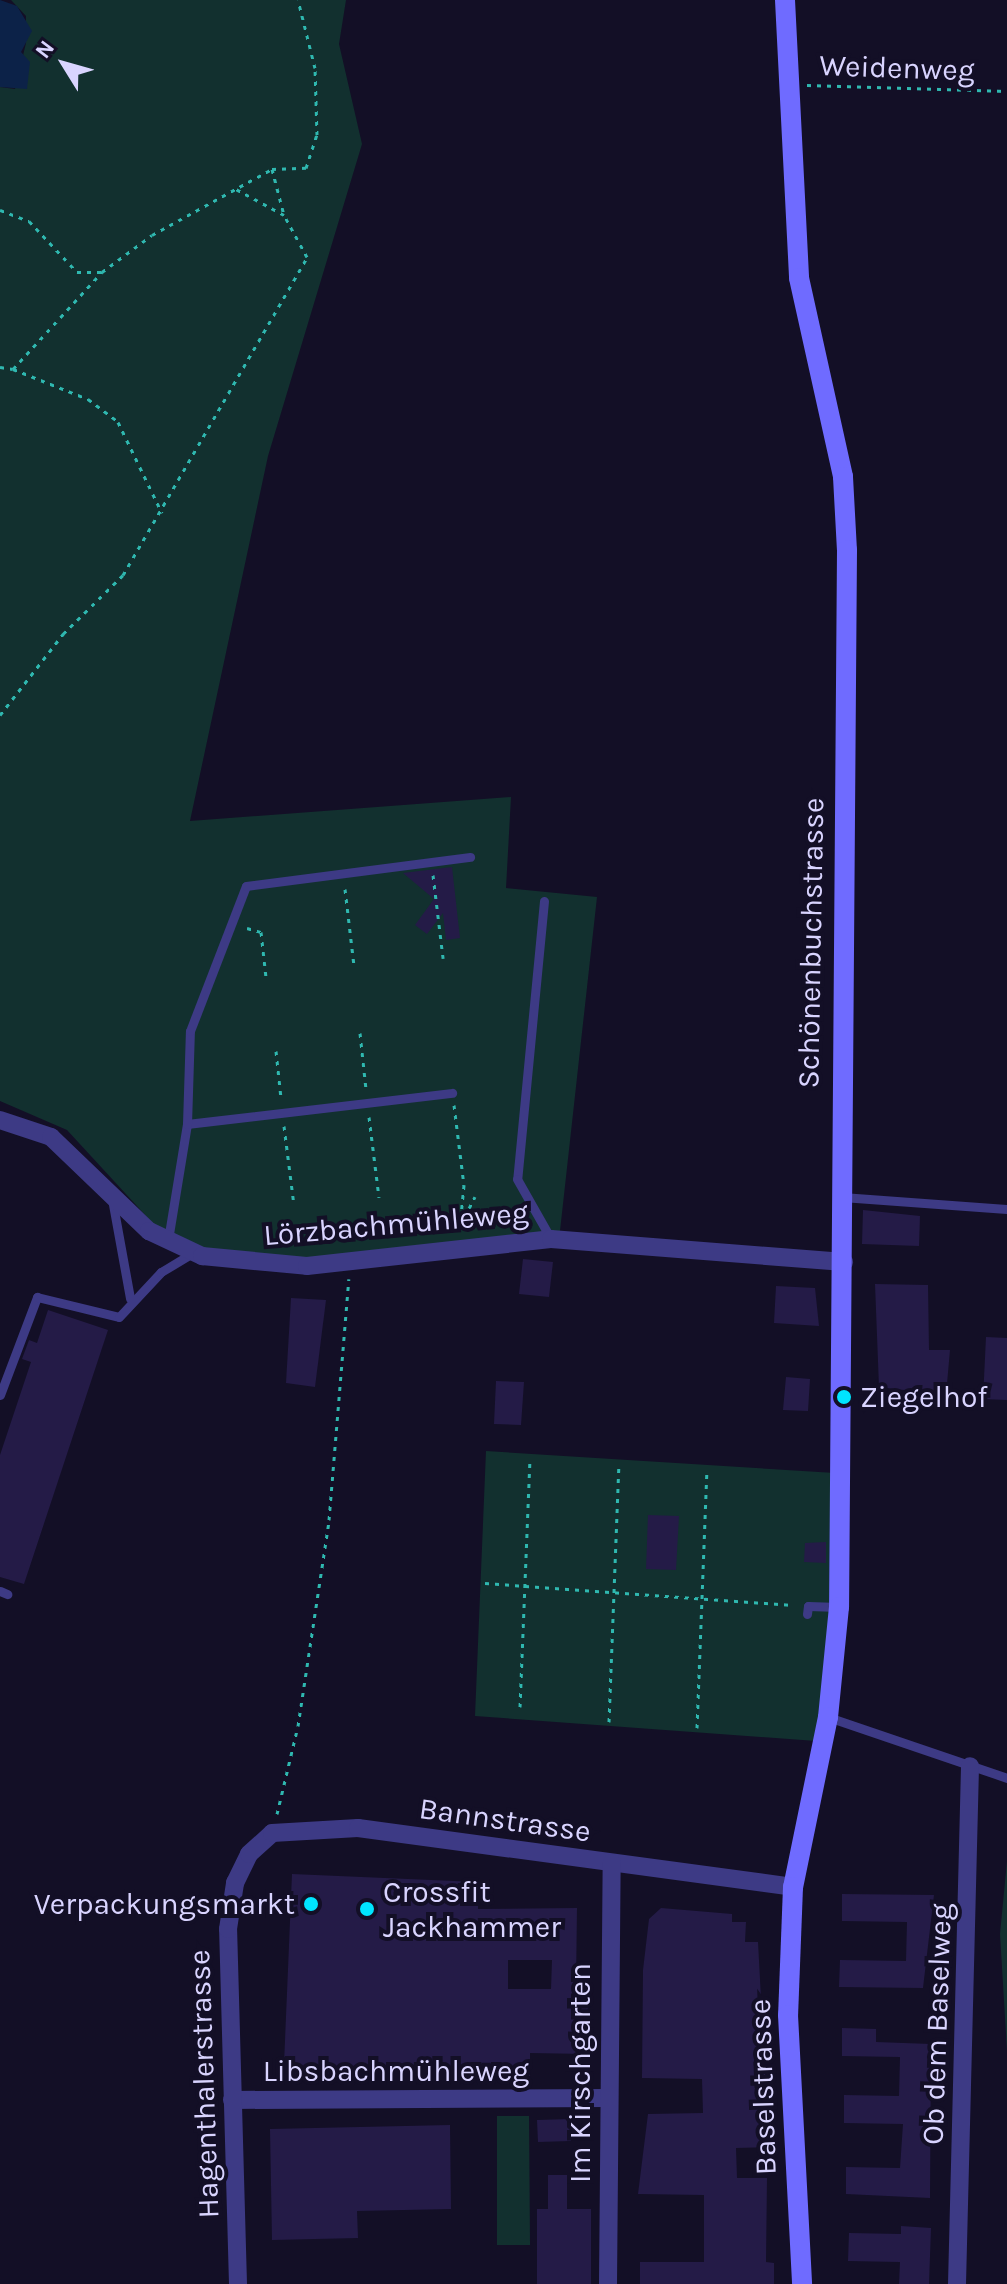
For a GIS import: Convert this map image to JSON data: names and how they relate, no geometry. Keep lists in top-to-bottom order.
{
  "streets": {
    "street": [
      "Schönenbuchstrasse",
      "Lörzbachmühleweg",
      "Bannstrasse",
      "Ob dem Baselweg",
      "Libsbachmühleweg",
      "Im Kirschgarten",
      "Hagenthalerstrasse",
      "Baselstrasse"
    ],
    "path": ["Weidenweg"]
  },
  "crossings": [
    ["Weidenweg", "Schönenbuchstrasse"],
    ["Schönenbuchstrasse", "Lörzbachmühleweg"],
    ["Schönenbuchstrasse", "Bannstrasse"],
    ["Schönenbuchstrasse", "Baselstrasse"],
    ["Bannstrasse", "Im Kirschgarten"],
    ["Bannstrasse", "Hagenthalerstrasse"],
    ["Bannstrasse", "Baselstrasse"],
    ["Libsbachmühleweg", "Im Kirschgarten"],
    ["Libsbachmühleweg", "Hagenthalerstrasse"]
  ],
  "places": ["Ziegelhof", "Verpackungsmarkt", "Crossfit Jackhammer"],
  "north": "top left"
}
